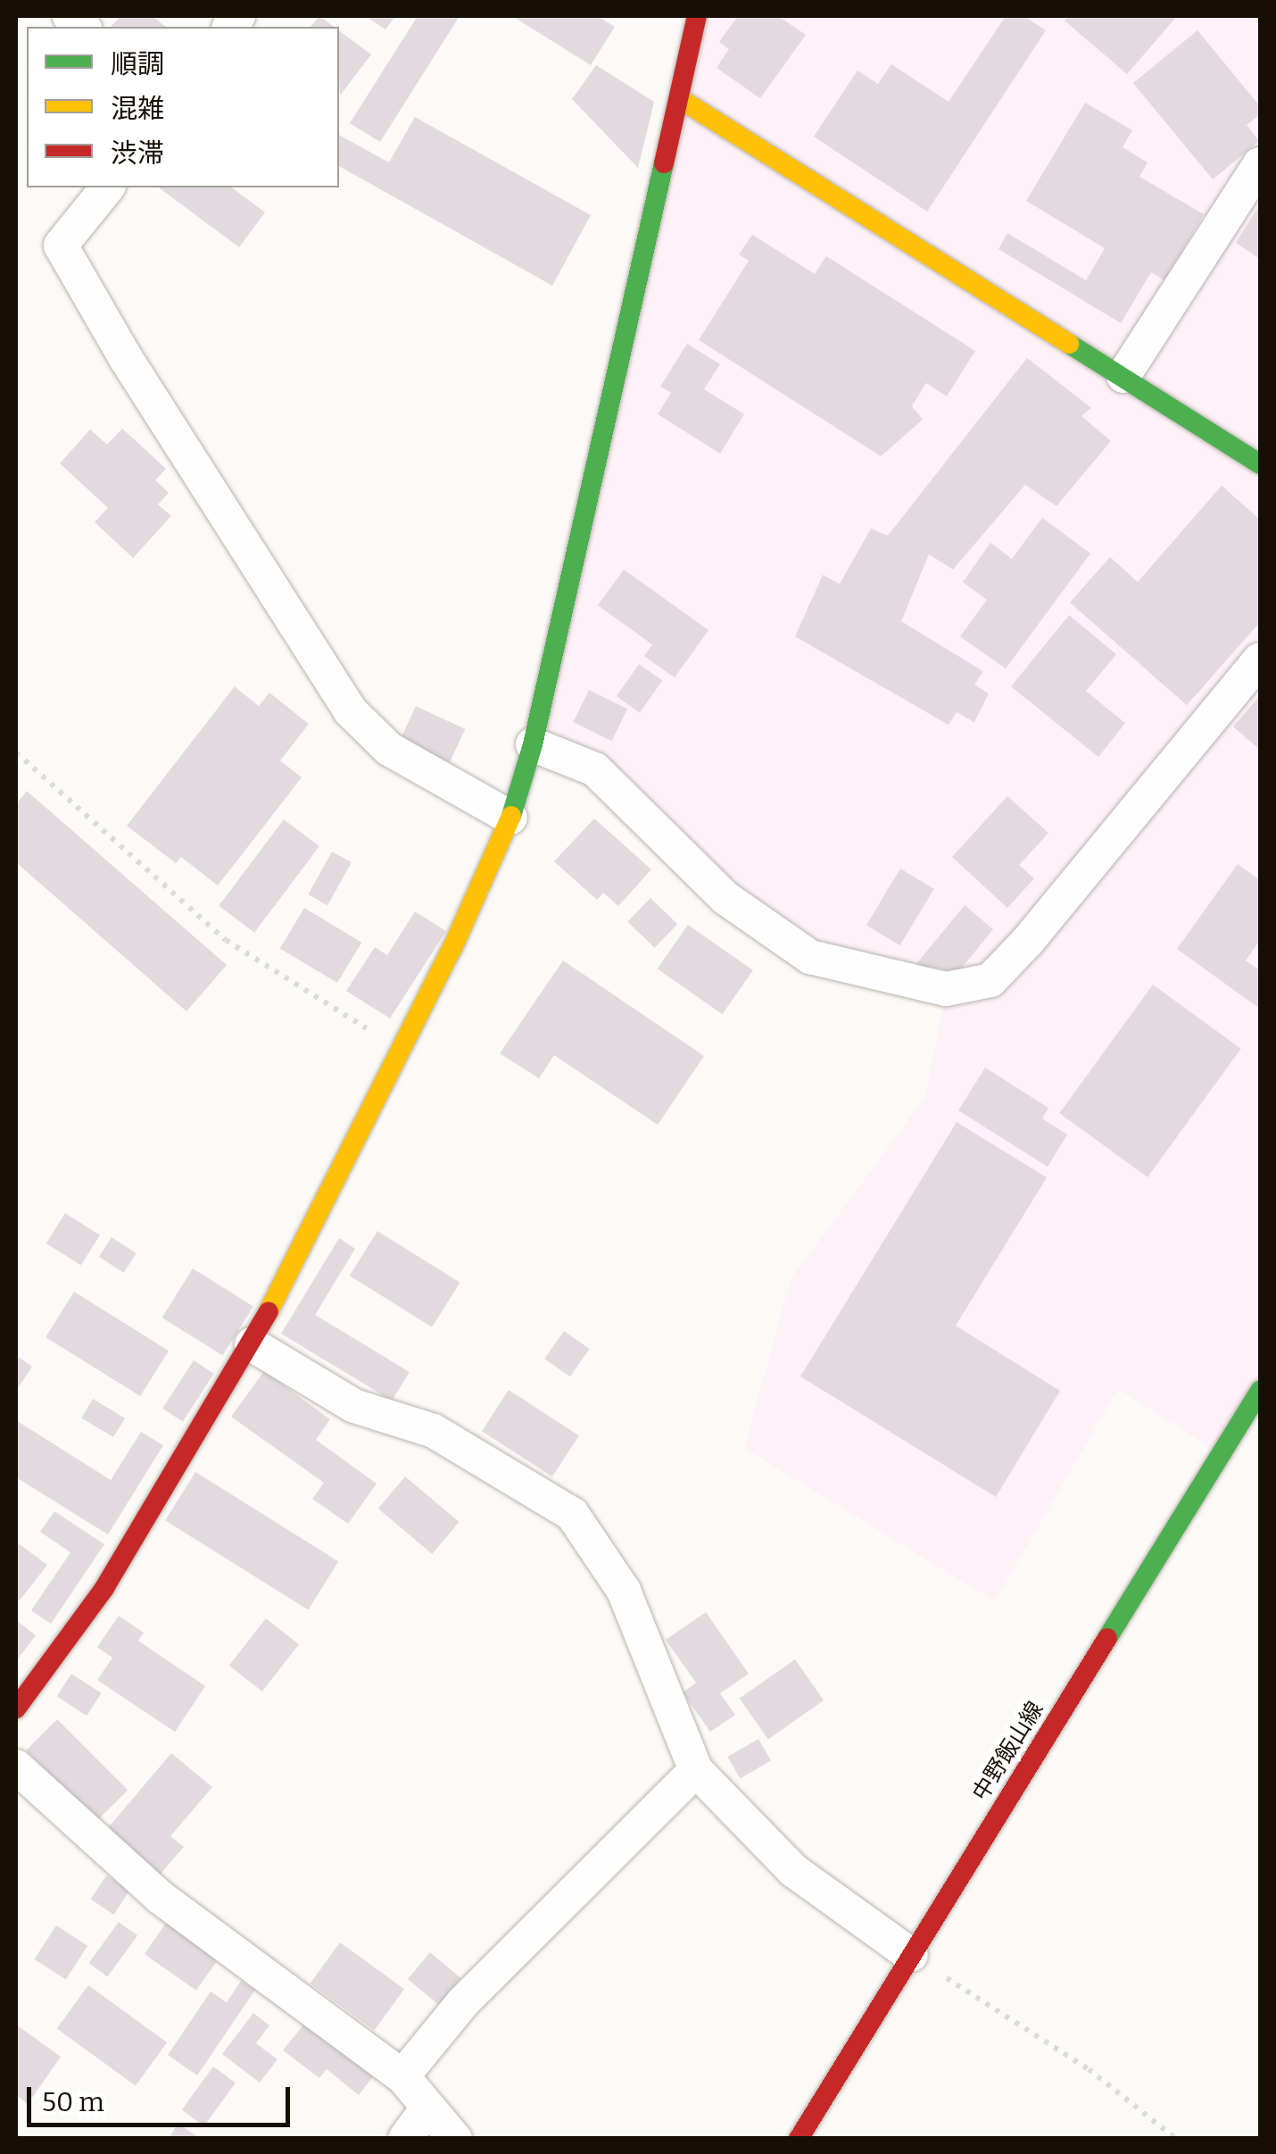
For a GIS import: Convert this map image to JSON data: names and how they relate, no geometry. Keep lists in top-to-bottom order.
{
  "streets": {
    "street": ["中野飯山線"]
  },
  "legend": ["順調", "混雑", "渋滞"],
  "scale_bar": "50 m"
}
